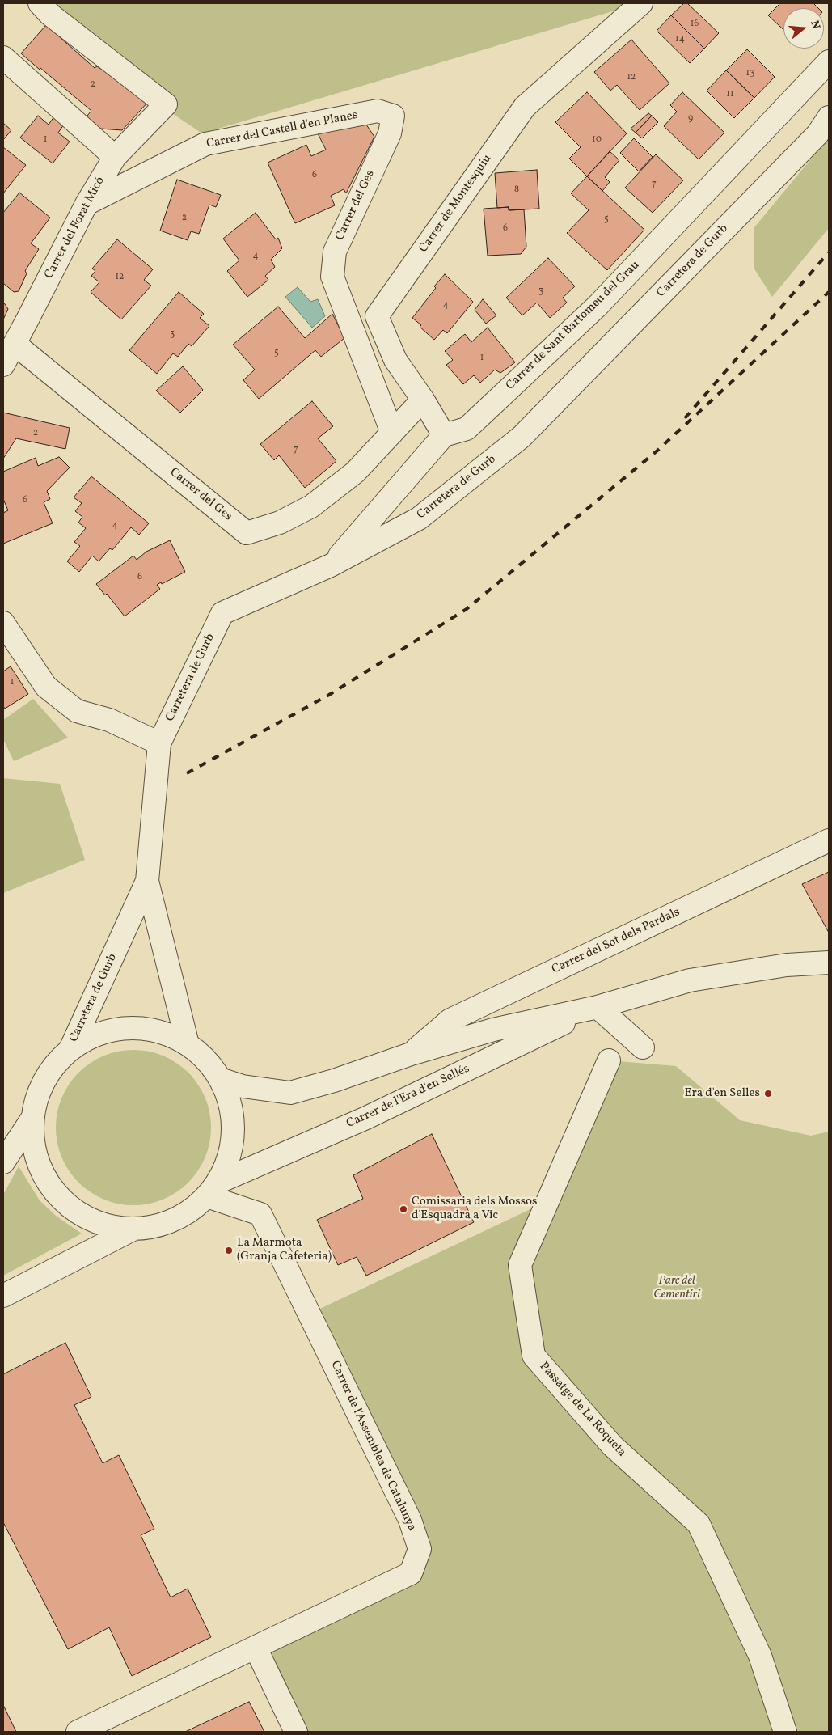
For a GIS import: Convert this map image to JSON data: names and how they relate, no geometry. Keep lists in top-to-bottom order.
{
  "streets": {
    "street": [
      "Carrer del Castell d'en Planes",
      "Carrer de Montesquiu",
      "Carrer del Ges",
      "Carrer del Forat Micó",
      "Carretera de Gurb",
      "Carrer de Sant Bartomeu del Grau",
      "Carrer del Sot dels Pardals",
      "Carrer de l'Era d'en Sellés",
      "Passatge de La Roqueta",
      "Carrer de l'Assemblea de Catalunya"
    ]
  },
  "crossings": [
    ["Carrer del Castell d'en Planes", "Carrer del Ges"],
    ["Carrer del Castell d'en Planes", "Carrer del Forat Micó"],
    ["Carrer de Montesquiu", "Carrer del Ges"],
    ["Carrer de Montesquiu", "Carrer de Sant Bartomeu del Grau"],
    ["Carrer del Ges", "Carrer del Forat Micó"],
    ["Carrer del Sot dels Pardals", "Carrer de l'Era d'en Sellés"],
    ["Carrer de l'Era d'en Sellés", "Carrer de l'Assemblea de Catalunya"]
  ],
  "parks": ["Parc del Cementiri"],
  "places": ["Era d'en Selles", "Comissaria dels Mossos d'Esquadra a Vic", "La Marmota (Granja Cafeteria)"],
  "house_numbers": [
    "16",
    "14",
    "13",
    "12",
    "2",
    "11",
    "9",
    "1",
    "10",
    "6",
    "7",
    "8",
    "2",
    "5",
    "6",
    "4",
    "12",
    "3",
    "4",
    "3",
    "5",
    "1",
    "2",
    "7",
    "6",
    "4",
    "6",
    "1"
  ],
  "north": "right"
}
